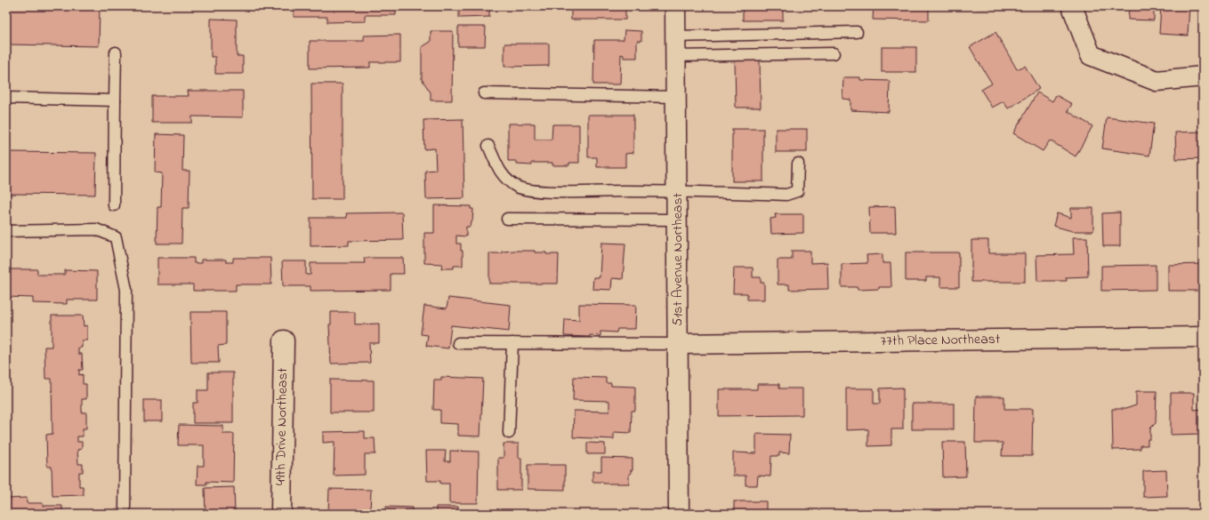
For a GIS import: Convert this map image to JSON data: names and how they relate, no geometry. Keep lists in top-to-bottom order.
{
  "streets": {
    "street": ["51st Avenue Northeast", "77th Place Northeast", "49th Drive Northeast"]
  },
  "crossings": [
    ["51st Avenue Northeast", "77th Place Northeast"]
  ]
}
